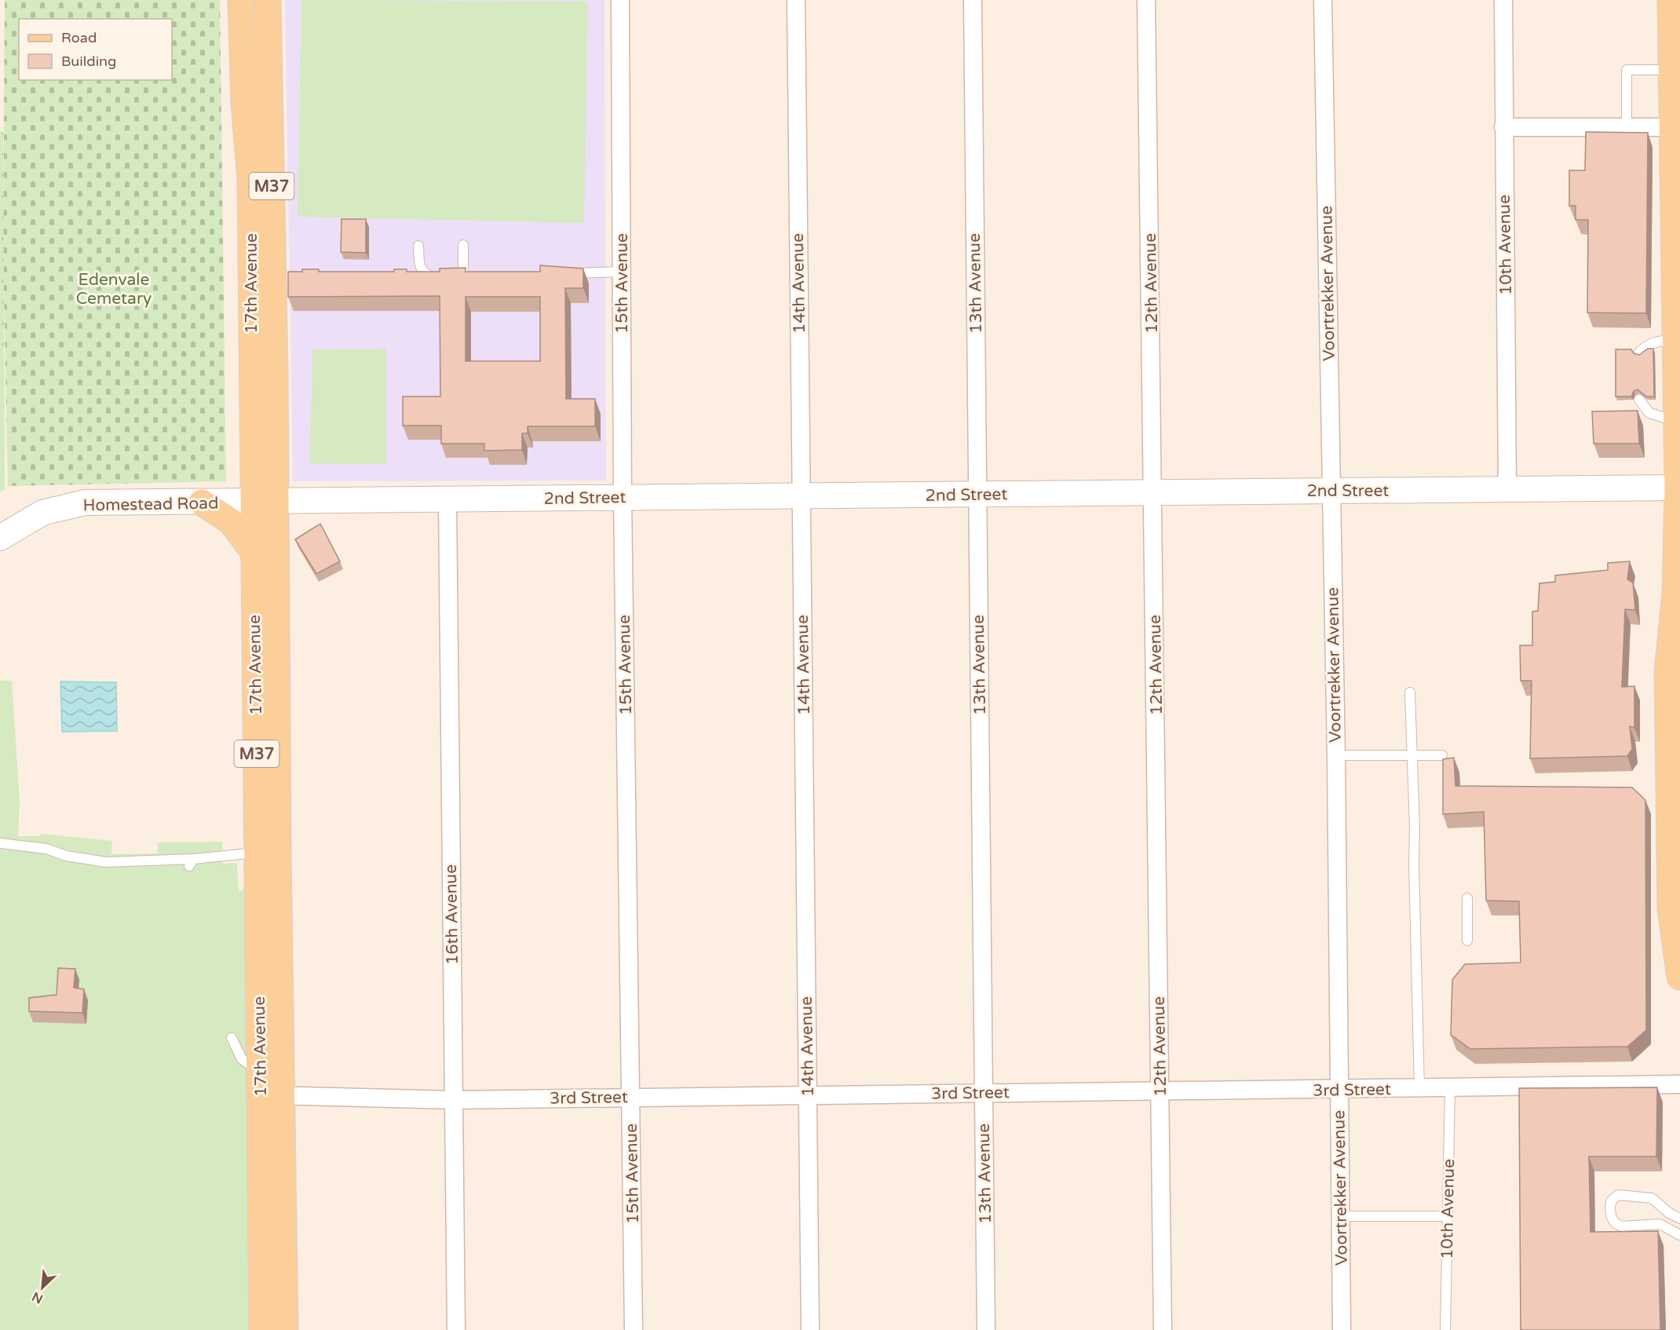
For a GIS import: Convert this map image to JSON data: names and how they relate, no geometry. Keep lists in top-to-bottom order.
{
  "streets": {
    "main road": [
      "M37",
      "17th Avenue",
      "2nd Street",
      "Homestead Road"
    ],
    "street": [
      "10th Avenue",
      "15th Avenue",
      "14th Avenue",
      "13th Avenue",
      "12th Avenue",
      "Voortrekker Avenue",
      "16th Avenue",
      "3rd Street"
    ]
  },
  "crossings": [
    ["10th Avenue", "2nd Street"],
    ["10th Avenue", "3rd Street"],
    ["17th Avenue", "2nd Street"],
    ["17th Avenue", "Homestead Road"],
    ["17th Avenue", "3rd Street"],
    ["15th Avenue", "2nd Street"],
    ["15th Avenue", "3rd Street"],
    ["14th Avenue", "2nd Street"],
    ["14th Avenue", "3rd Street"],
    ["13th Avenue", "2nd Street"],
    ["13th Avenue", "3rd Street"],
    ["12th Avenue", "2nd Street"],
    ["12th Avenue", "3rd Street"],
    ["Voortrekker Avenue", "2nd Street"],
    ["Voortrekker Avenue", "3rd Street"],
    ["2nd Street", "Homestead Road"],
    ["2nd Street", "16th Avenue"],
    ["16th Avenue", "3rd Street"]
  ],
  "parks": ["Edenvale Cemetary"],
  "legend": ["Road", "Building"],
  "north": "bottom left"
}
